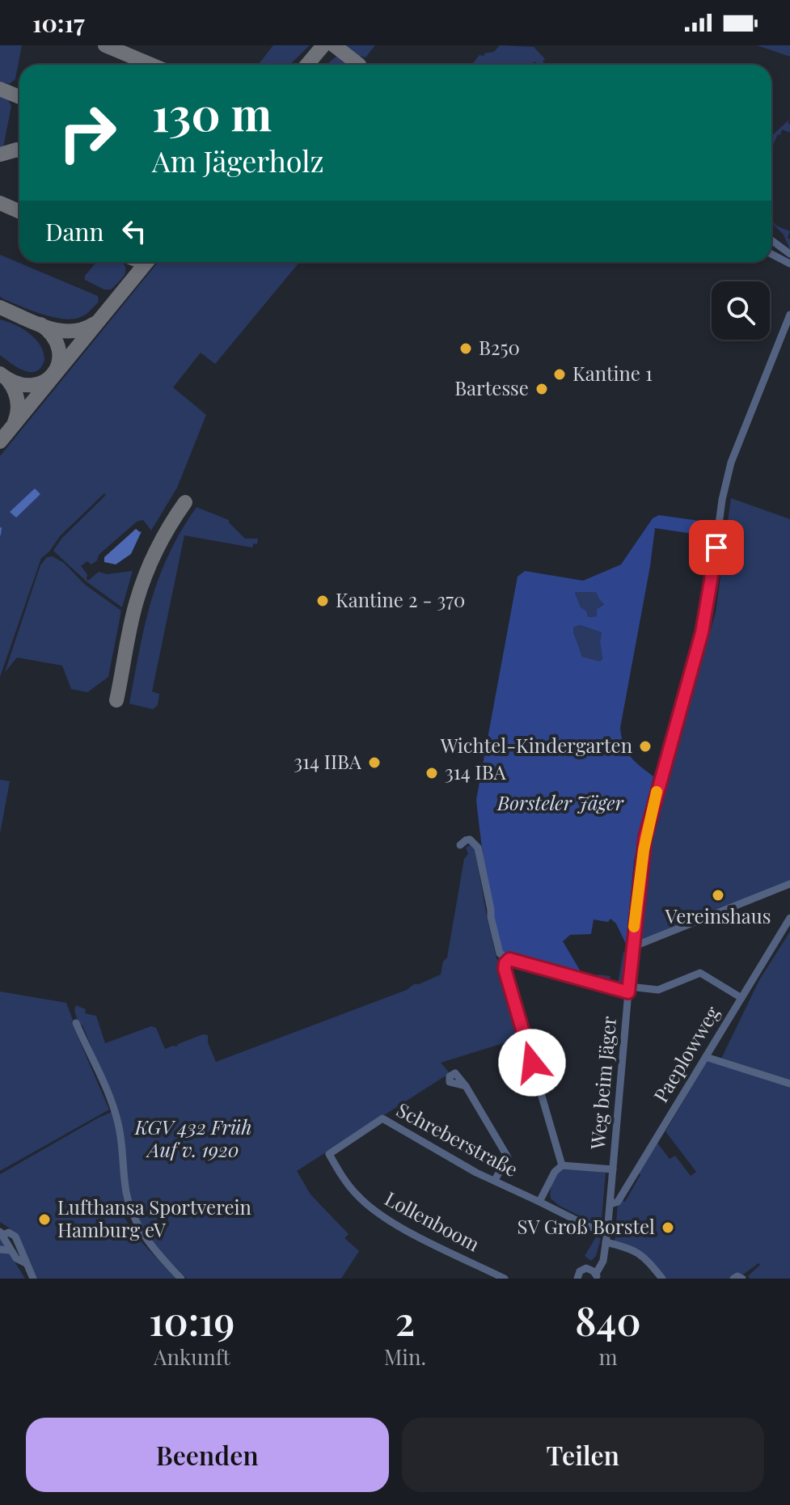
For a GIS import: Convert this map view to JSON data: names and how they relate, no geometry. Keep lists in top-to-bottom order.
{
  "streets": {
    "street": [
      "Paeplowweg",
      "Weg beim Jäger",
      "Schreberstraße",
      "Lollenboom"
    ]
  },
  "crossings": [
    ["Paeplowweg", "Weg beim Jäger"],
    ["Weg beim Jäger", "Schreberstraße"],
    ["Schreberstraße", "Lollenboom"]
  ],
  "parks": ["Borsteler Jäger", "KGV 432 Früh Auf v. 1920"],
  "places": [
    "B250",
    "Kantine 1",
    "Bartesse",
    "Kantine 2 - 370",
    "Wichtel-Kindergarten",
    "314 IIBA",
    "314 IBA",
    "Vereinshaus",
    "Lufthansa Sportverein Hamburg eV",
    "SV Groß Borstel"
  ],
  "page": {
    "status": "10:17",
    "turn": ["130 m", "Am Jägerholz"],
    "then": "Dann",
    "eta": [
      "10:19",
      "Ankunft",
      "2",
      "Min.",
      "840",
      "m"
    ],
    "buttons": ["Beenden", "Teilen"]
  }
}
